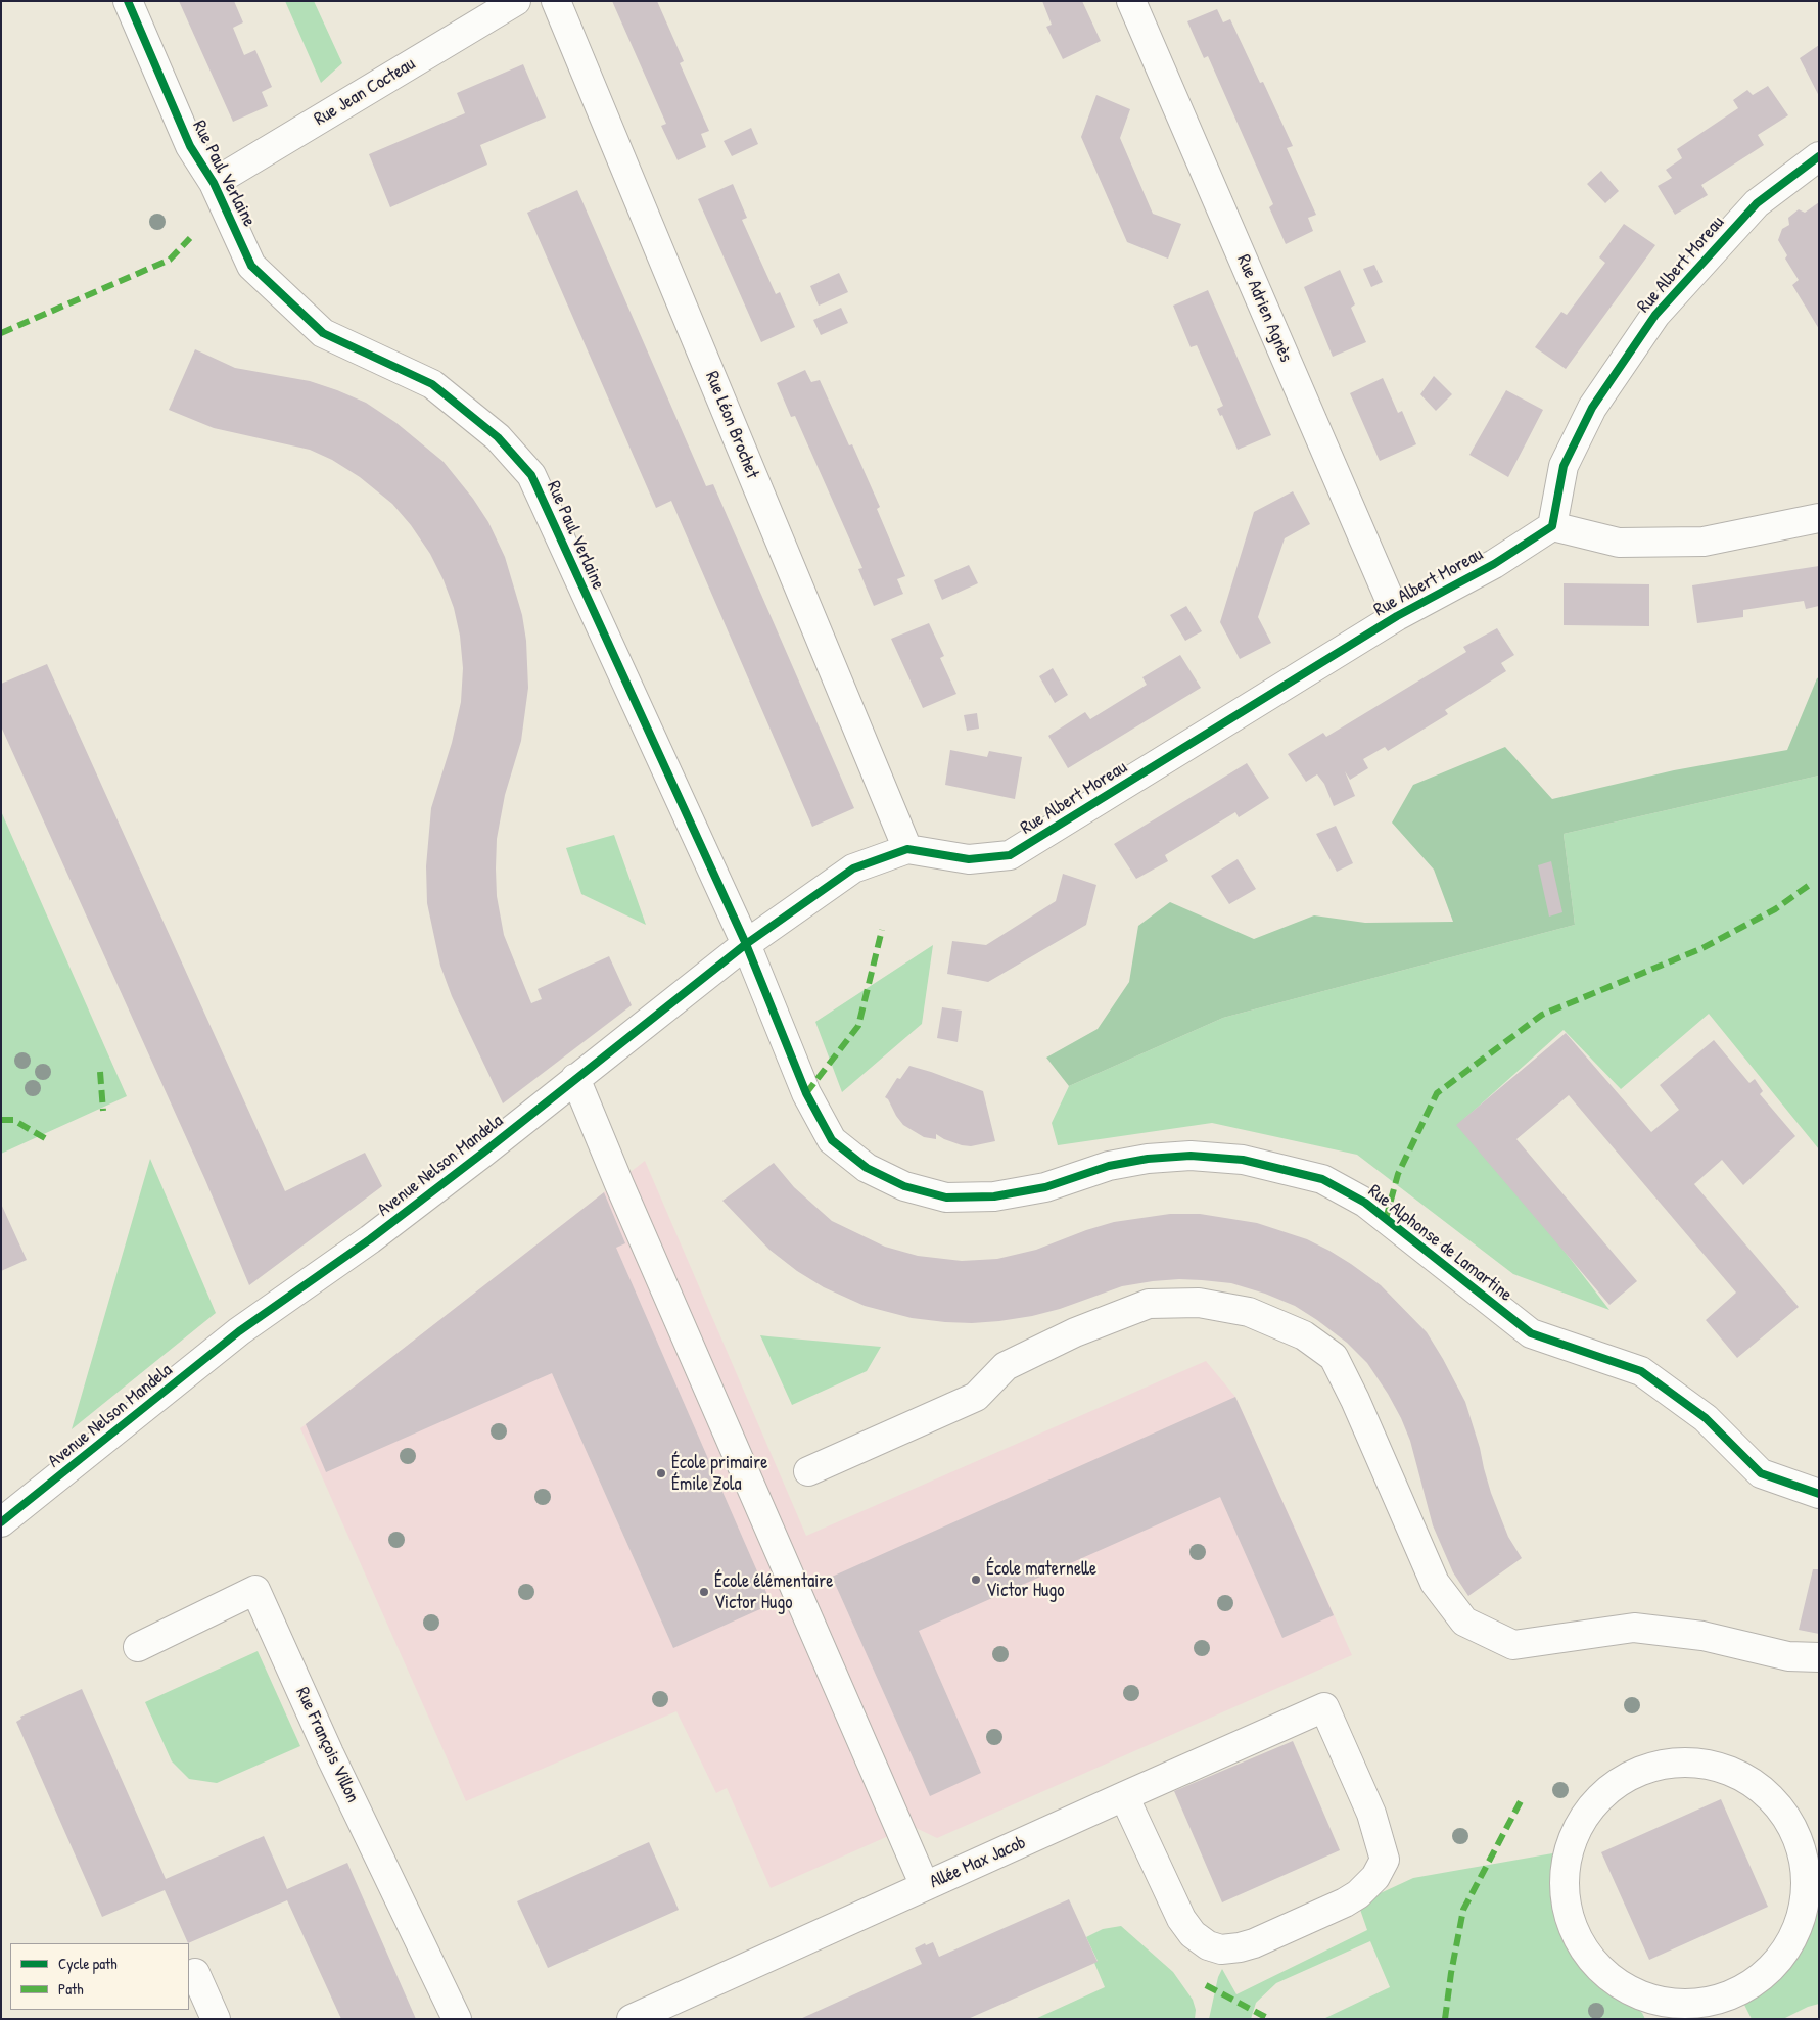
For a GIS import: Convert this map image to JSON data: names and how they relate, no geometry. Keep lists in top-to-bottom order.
{
  "streets": {
    "street": [
      "Rue Jean Cocteau",
      "Rue Paul Verlaine",
      "Rue Albert Moreau",
      "Rue Adrien Agnès",
      "Rue Léon Brochet",
      "Avenue Nelson Mandela",
      "Rue Alphonse de Lamartine",
      "Rue François Villon",
      "Allée Max Jacob"
    ]
  },
  "crossings": [
    ["Rue Jean Cocteau", "Rue Paul Verlaine"],
    ["Rue Paul Verlaine", "Avenue Nelson Mandela"],
    ["Rue Paul Verlaine", "Rue Alphonse de Lamartine"],
    ["Rue Albert Moreau", "Rue Adrien Agnès"],
    ["Rue Albert Moreau", "Rue Léon Brochet"],
    ["Rue Albert Moreau", "Avenue Nelson Mandela"],
    ["Rue Léon Brochet", "Avenue Nelson Mandela"],
    ["Avenue Nelson Mandela", "Rue Alphonse de Lamartine"]
  ],
  "places": ["École primaire Émile Zola", "École maternelle Victor Hugo", "École élémentaire Victor Hugo"],
  "legend": ["Cycle path", "Path"]
}
